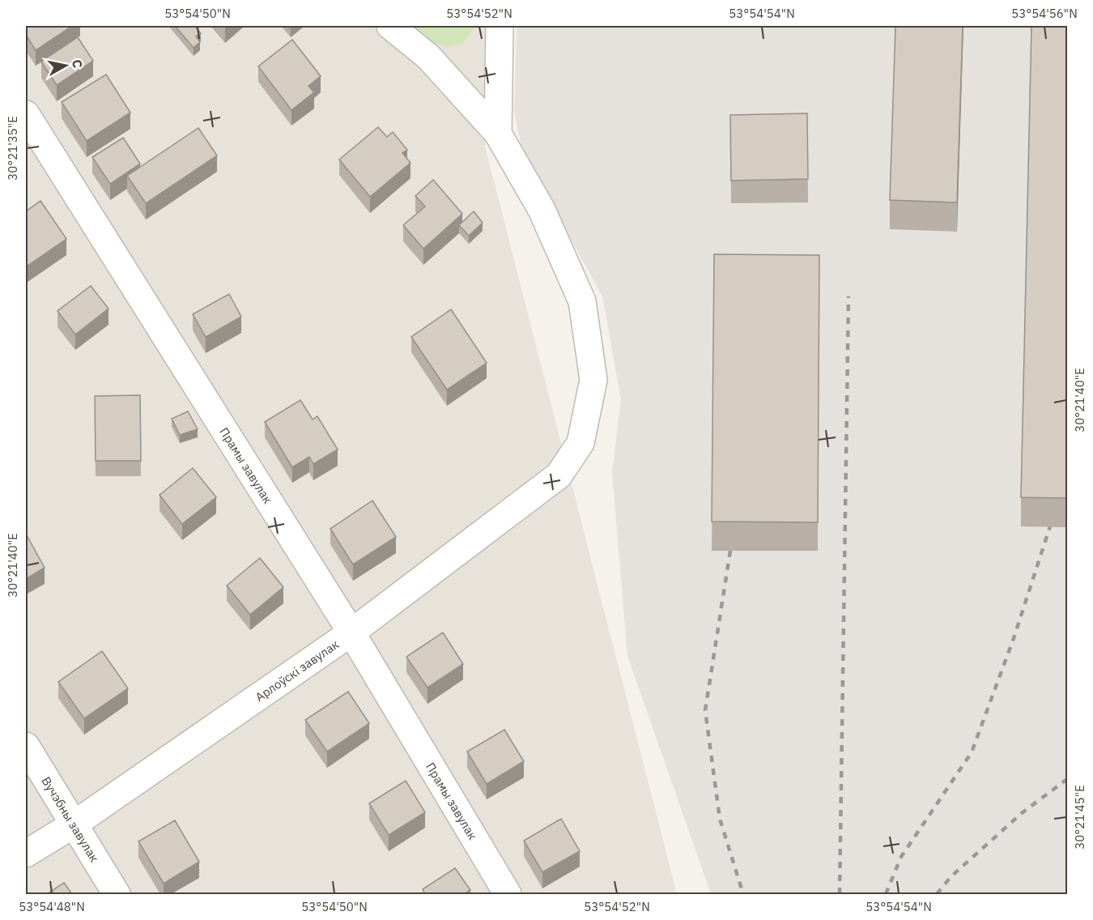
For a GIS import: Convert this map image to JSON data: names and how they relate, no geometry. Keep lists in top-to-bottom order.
{
  "streets": {
    "street": ["Прамы завулак", "Арлоўскі завулак", "Вучэбны завулак"]
  },
  "crossings": [
    ["Прамы завулак", "Арлоўскі завулак"],
    ["Арлоўскі завулак", "Вучэбны завулак"]
  ],
  "north": "right",
  "coordinates": [
    "53°54'50\"N",
    "53°54'52\"N",
    "53°54'54\"N",
    "53°54'56\"N",
    "30°21'35\"E",
    "30°21'40\"E",
    "30°21'45\"E",
    "53°54'48\"N"
  ]
}
